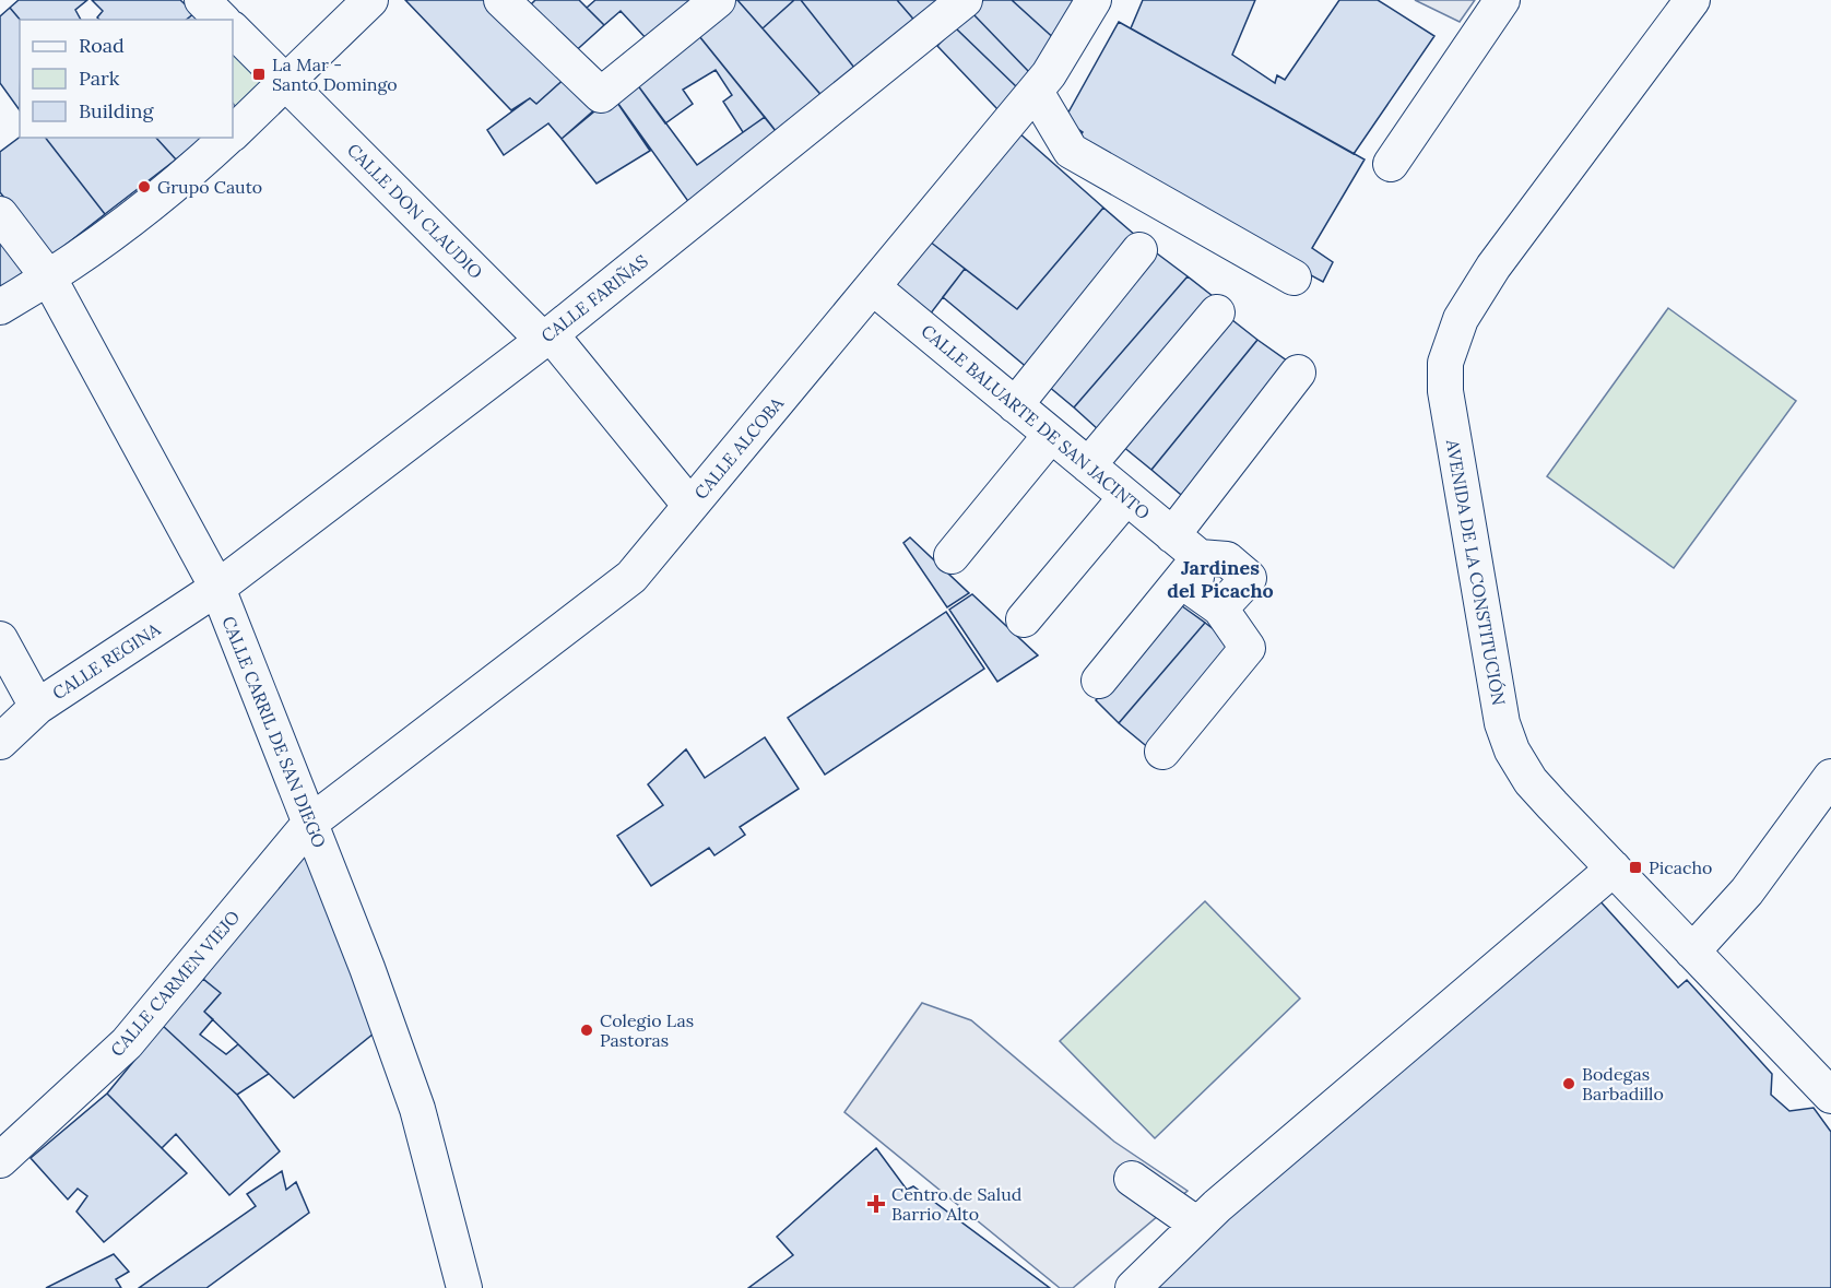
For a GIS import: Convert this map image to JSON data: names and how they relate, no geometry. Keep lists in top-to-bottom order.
{
  "streets": {
    "street": [
      "CALLE DON CLAUDIO",
      "CALLE FARIÑAS",
      "CALLE BALUARTE DE SAN JACINTO",
      "CALLE ALCOBA",
      "AVENIDA DE LA CONSTITUCIÓN",
      "CALLE REGINA",
      "CALLE CARRIL DE SAN DIEGO",
      "CALLE CARMEN VIEJO"
    ]
  },
  "crossings": [
    ["CALLE DON CLAUDIO", "CALLE FARIÑAS"],
    ["CALLE DON CLAUDIO", "CALLE ALCOBA"],
    ["CALLE FARIÑAS", "CALLE REGINA"],
    ["CALLE FARIÑAS", "CALLE CARRIL DE SAN DIEGO"],
    ["CALLE BALUARTE DE SAN JACINTO", "CALLE ALCOBA"],
    ["CALLE ALCOBA", "CALLE CARRIL DE SAN DIEGO"],
    ["CALLE ALCOBA", "CALLE CARMEN VIEJO"],
    ["CALLE REGINA", "CALLE CARRIL DE SAN DIEGO"],
    ["CALLE CARRIL DE SAN DIEGO", "CALLE CARMEN VIEJO"]
  ],
  "districts": ["Jardines del Picacho"],
  "places": {
    "transit": ["La Mar - Santo Domingo", "Picacho"],
    "other": ["Grupo Cauto", "Colegio Las Pastoras", "Bodegas Barbadillo"],
    "health": ["Centro de Salud Barrio Alto"]
  },
  "legend": ["Road", "Park", "Building"]
}
